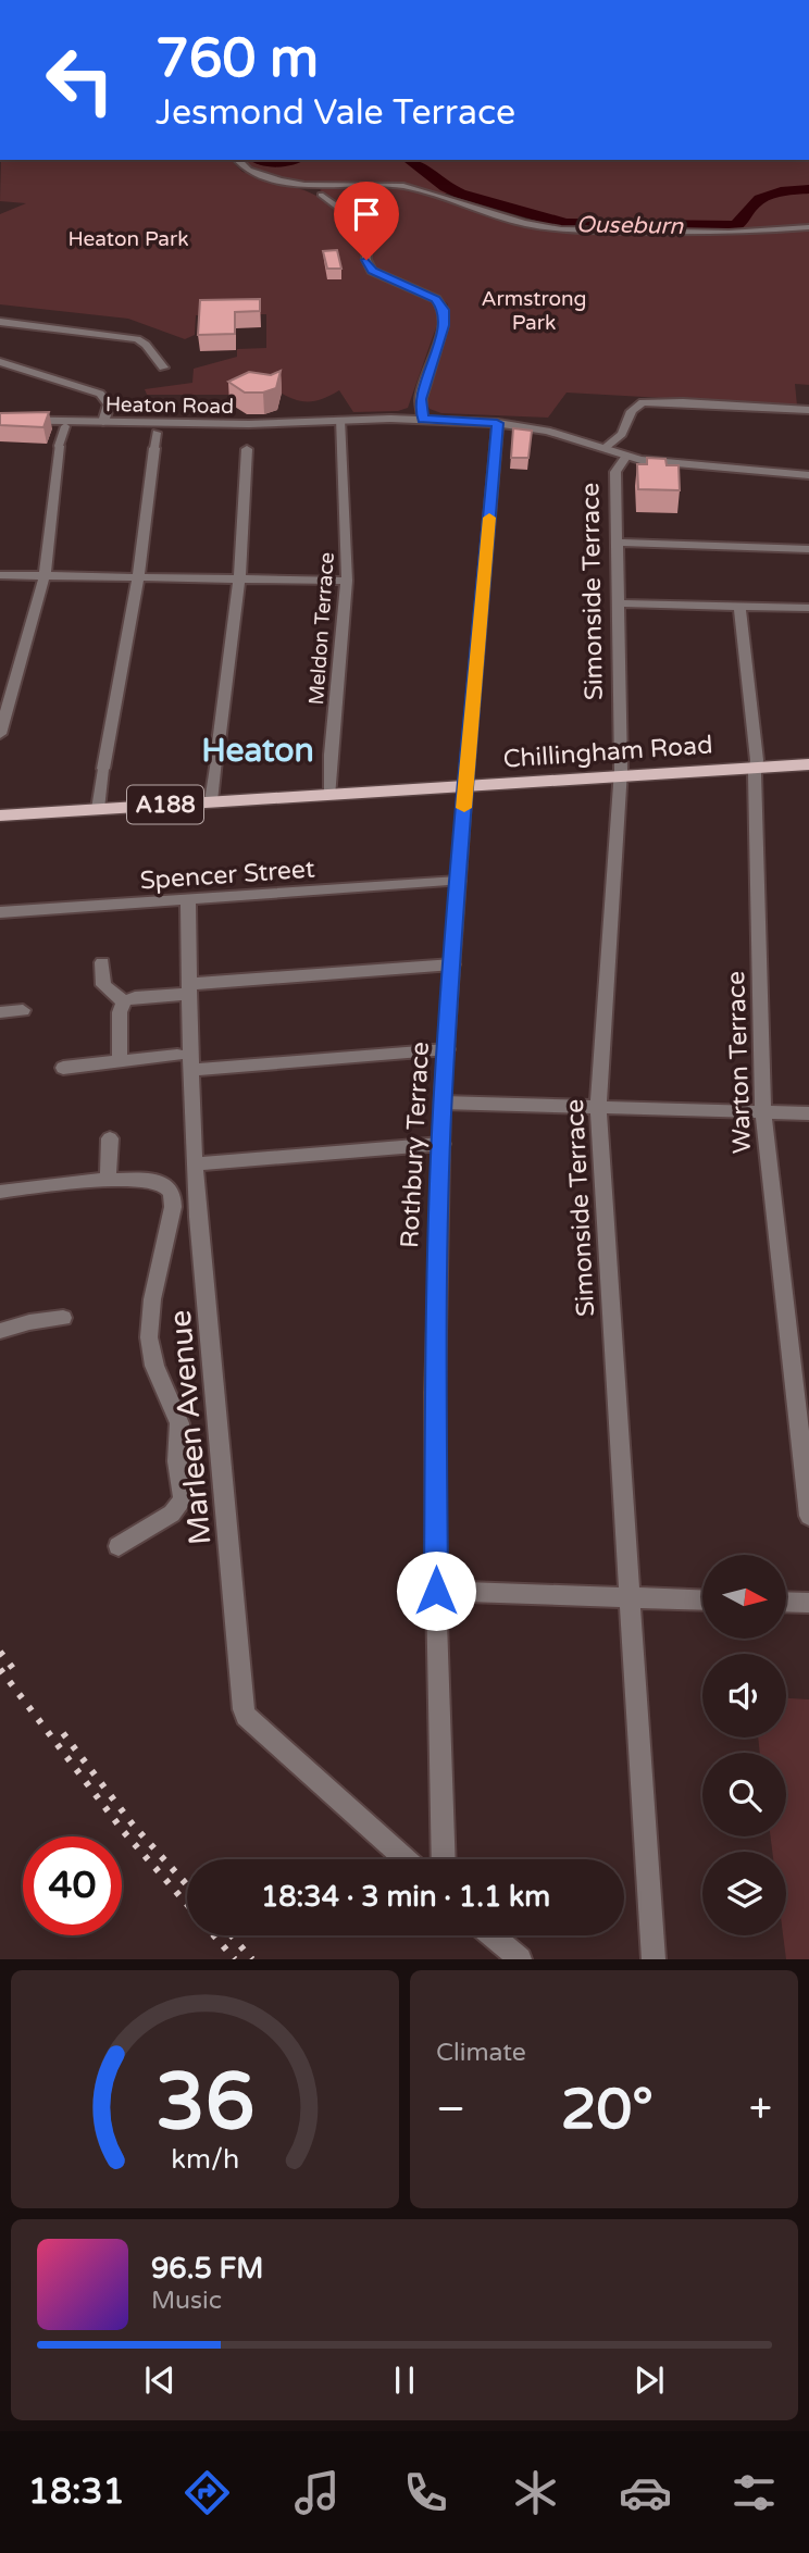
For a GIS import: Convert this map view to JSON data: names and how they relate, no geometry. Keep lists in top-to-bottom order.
{
  "streets": {
    "main road": ["Chillingham Road", "A188"],
    "street": [
      "Heaton Road",
      "Simonside Terrace",
      "Meldon Terrace",
      "Spencer Street",
      "Warton Terrace",
      "Rothbury Terrace",
      "Marleen Avenue"
    ]
  },
  "crossings": [
    ["Heaton Road", "Simonside Terrace"],
    ["Heaton Road", "Meldon Terrace"],
    ["Heaton Road", "Rothbury Terrace"],
    ["Simonside Terrace", "Chillingham Road"],
    ["Meldon Terrace", "Chillingham Road"],
    ["Chillingham Road", "Warton Terrace"],
    ["Chillingham Road", "Rothbury Terrace"],
    ["Spencer Street", "Rothbury Terrace"],
    ["Spencer Street", "Marleen Avenue"]
  ],
  "districts": ["Heaton"],
  "water": ["Ouseburn"],
  "parks": ["Heaton Park", "Armstrong Park"],
  "north": "right",
  "page": {
    "turn": ["760 m", "Jesmond Vale Terrace"],
    "limit": "40",
    "trip": "18:34 · 3 min · 1.1 km",
    "tile": "Climate",
    "heat": ["−", "20°", "+"],
    "song": ["96.5 FM", "Music"],
    "tabs": "18:31",
    "gauge": ["36", "km/h"]
  }
}
